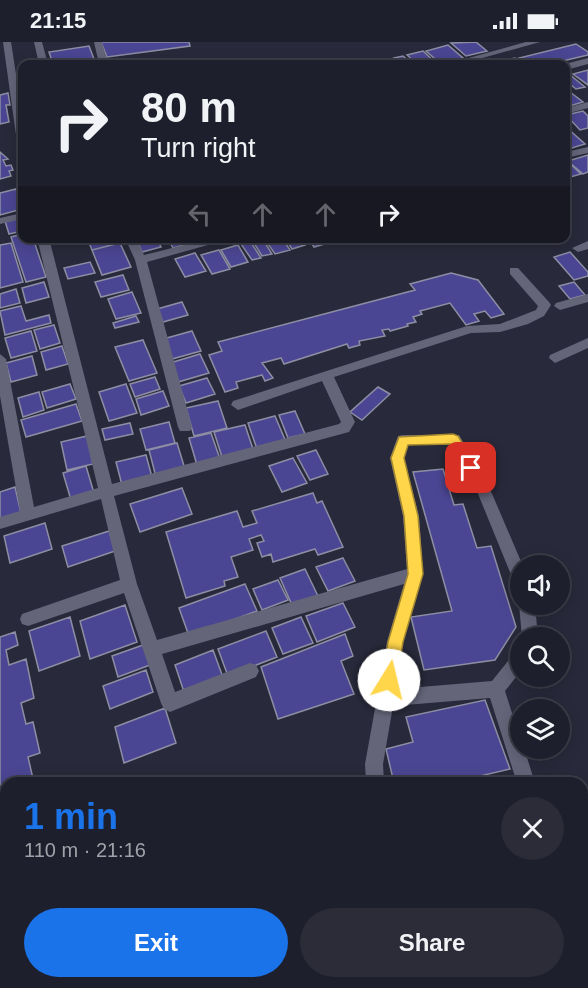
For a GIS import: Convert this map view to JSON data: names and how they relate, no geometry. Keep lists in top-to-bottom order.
{
  "page": {
    "status": "21:15",
    "turn": ["80 m", "Turn right"],
    "heading": ["1 min", "110 m · 21:16"],
    "buttons": ["Exit", "Share"]
  }
}
